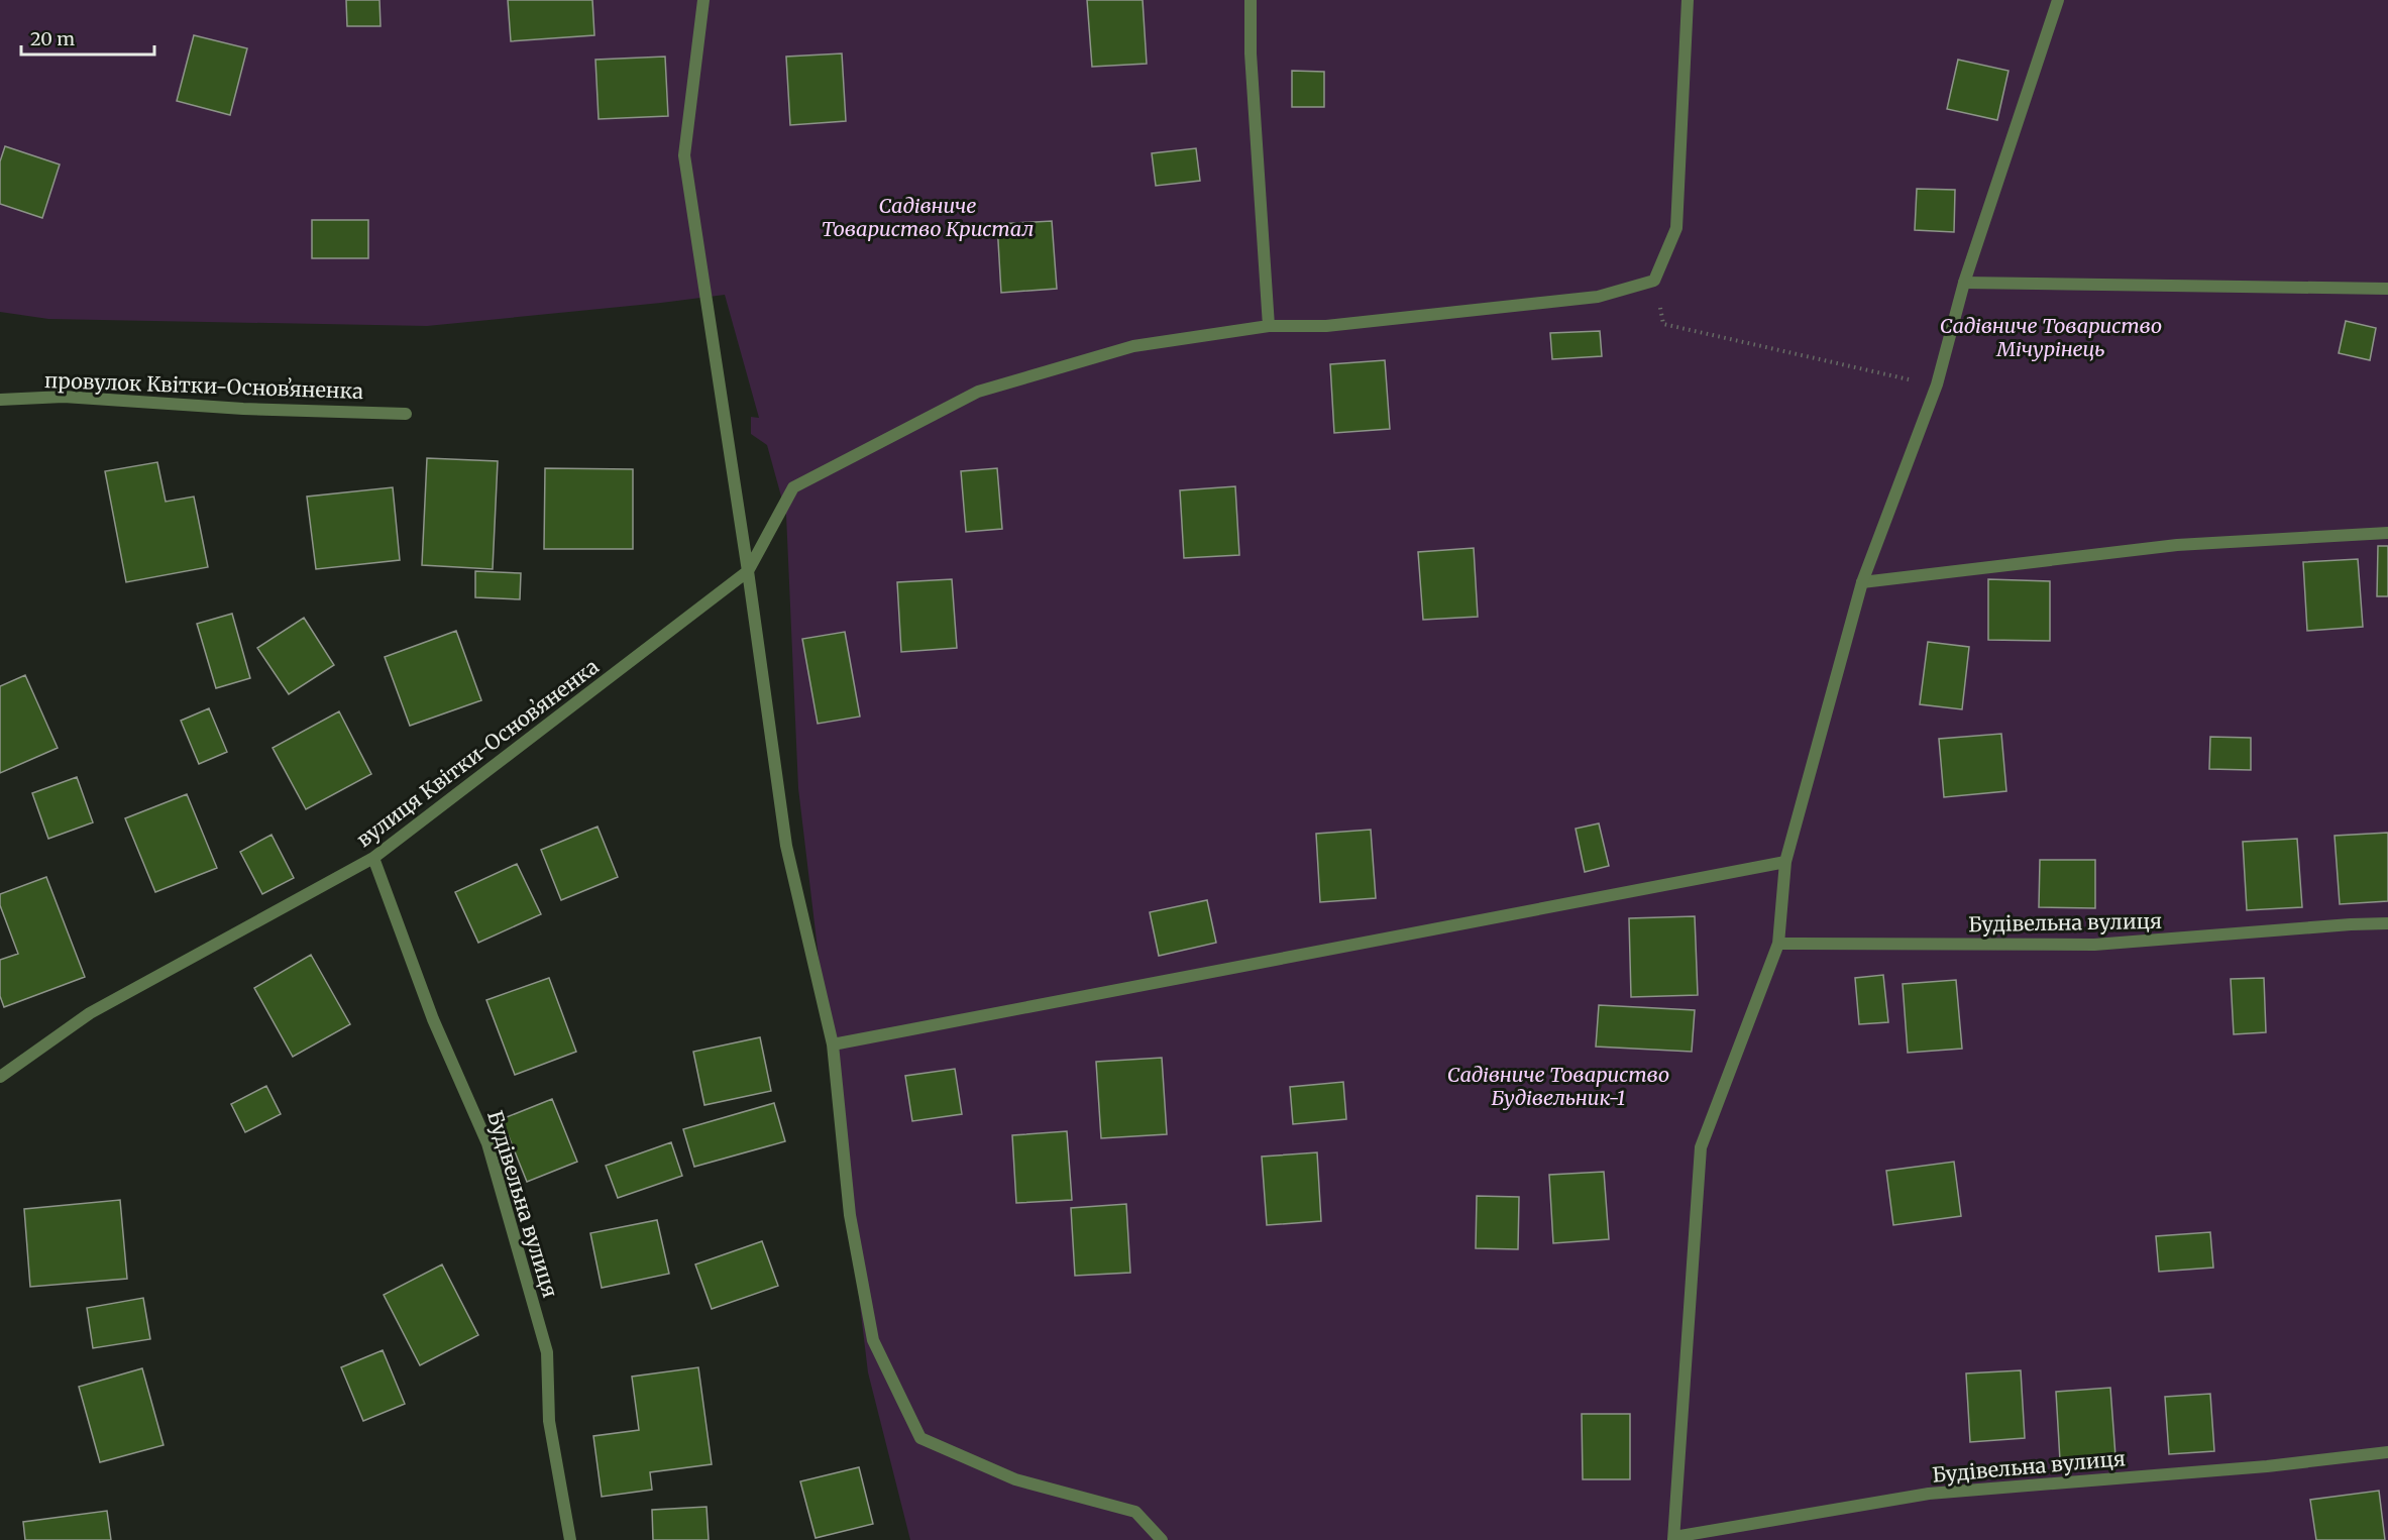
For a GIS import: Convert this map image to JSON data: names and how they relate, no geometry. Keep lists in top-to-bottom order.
{
  "streets": {
    "street": ["провулок Квітки-Основʼяненка", "вулиця Квітки-Основʼяненка", "Будівельна вулиця"]
  },
  "crossings": [
    ["вулиця Квітки-Основʼяненка", "Будівельна вулиця"]
  ],
  "parks": ["Садівниче Товариство Кристал", "Садівниче Товариство Мічурінець", "Садівниче Товариство Будівельник-1"],
  "scale_bar": "20 m"
}
